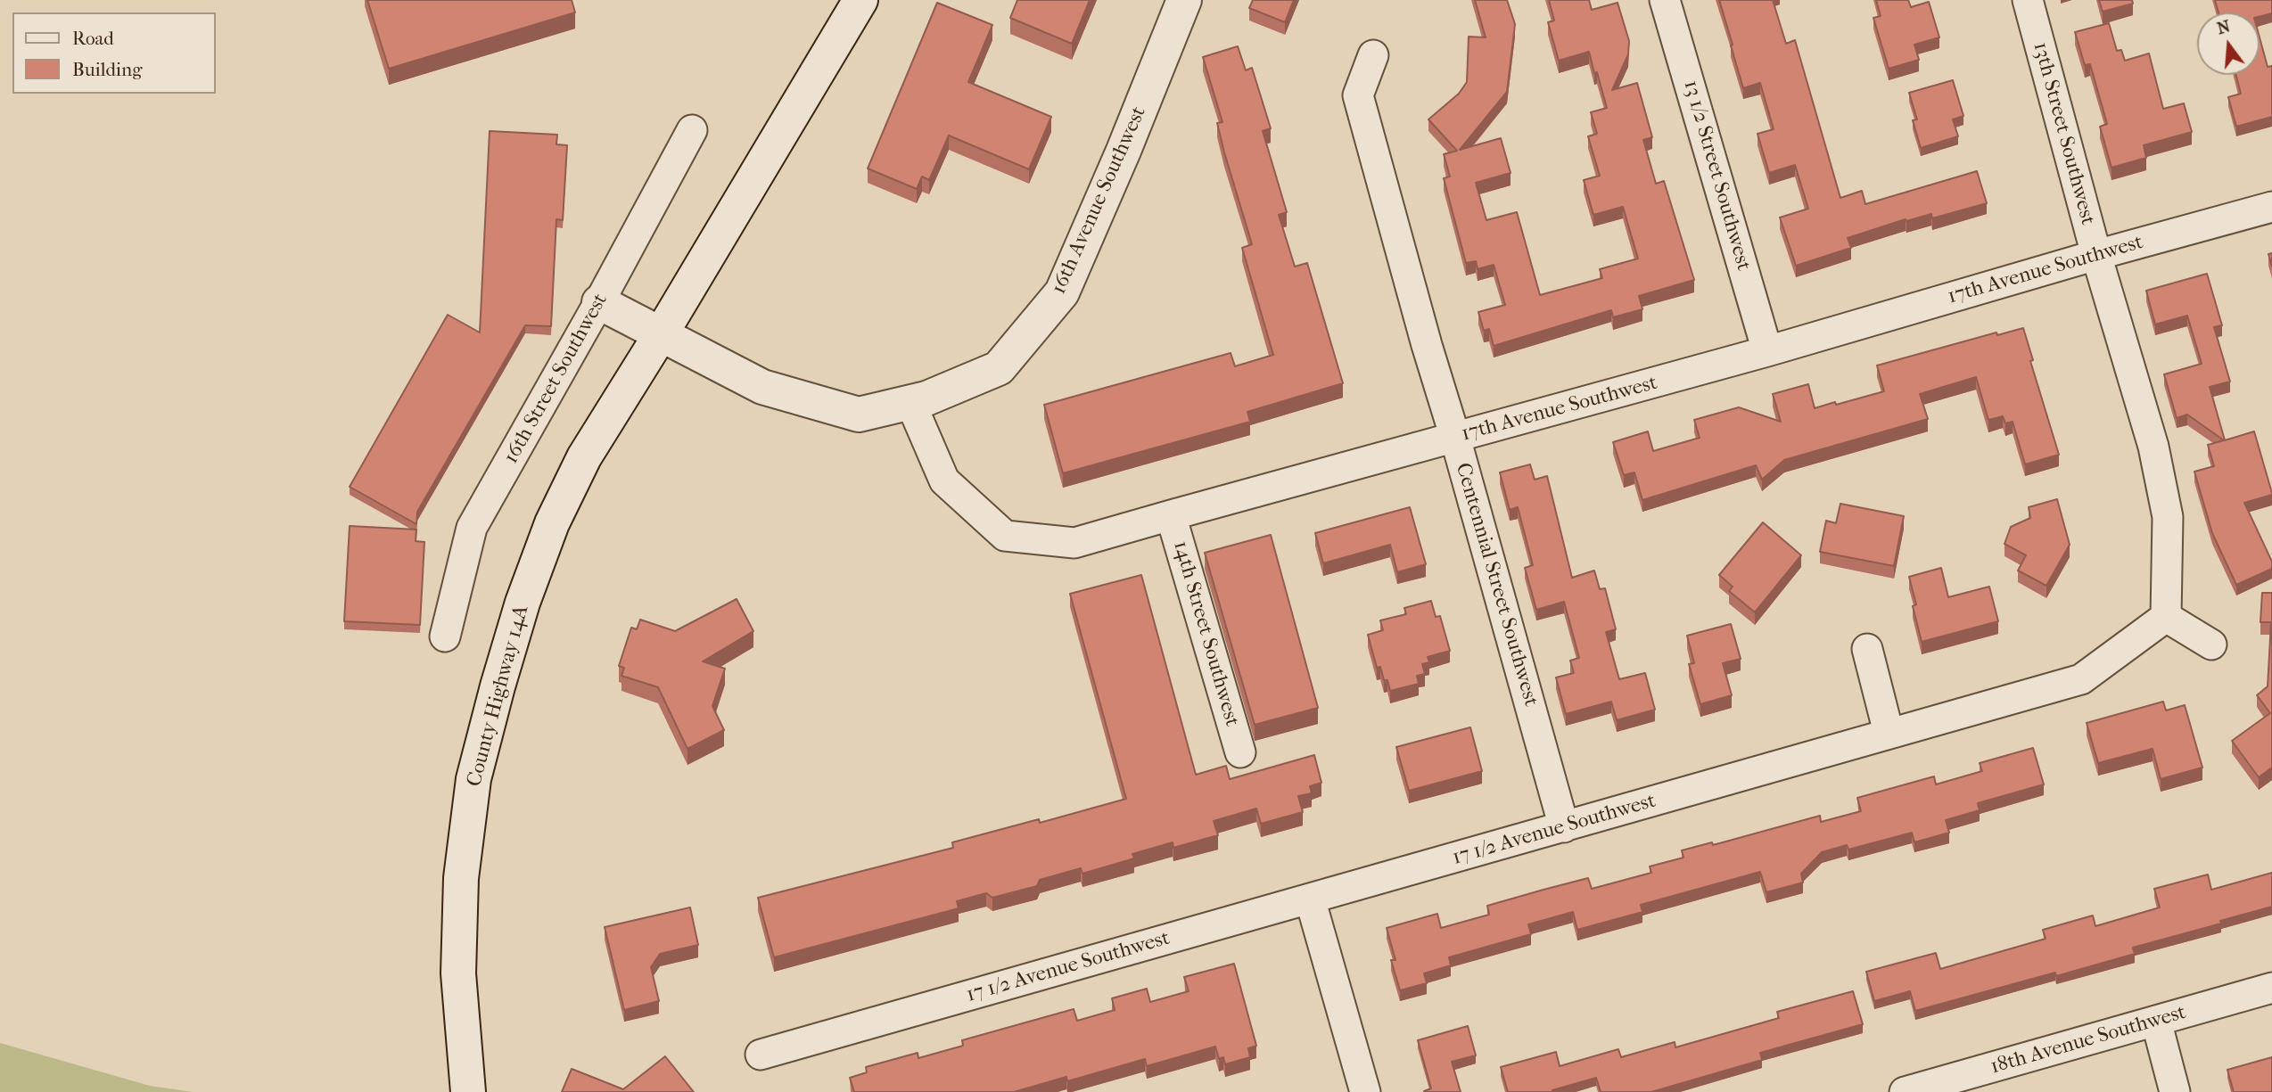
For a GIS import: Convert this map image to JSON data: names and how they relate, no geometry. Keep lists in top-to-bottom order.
{
  "streets": {
    "main road": ["16th Avenue Southwest", "County Highway 14A"],
    "street": [
      "13th Street Southwest",
      "13 1/2 Street Southwest",
      "17th Avenue Southwest",
      "16th Street Southwest",
      "Centennial Street Southwest",
      "14th Street Southwest",
      "17 1/2 Avenue Southwest",
      "18th Avenue Southwest"
    ]
  },
  "crossings": [
    ["13th Street Southwest", "17th Avenue Southwest"],
    ["13th Street Southwest", "17 1/2 Avenue Southwest"],
    ["13 1/2 Street Southwest", "17th Avenue Southwest"],
    ["16th Avenue Southwest", "17th Avenue Southwest"],
    ["16th Avenue Southwest", "16th Street Southwest"],
    ["16th Avenue Southwest", "County Highway 14A"],
    ["17th Avenue Southwest", "Centennial Street Southwest"],
    ["17th Avenue Southwest", "14th Street Southwest"],
    ["Centennial Street Southwest", "17 1/2 Avenue Southwest"]
  ],
  "legend": ["Road", "Building"],
  "north": "top"
}
